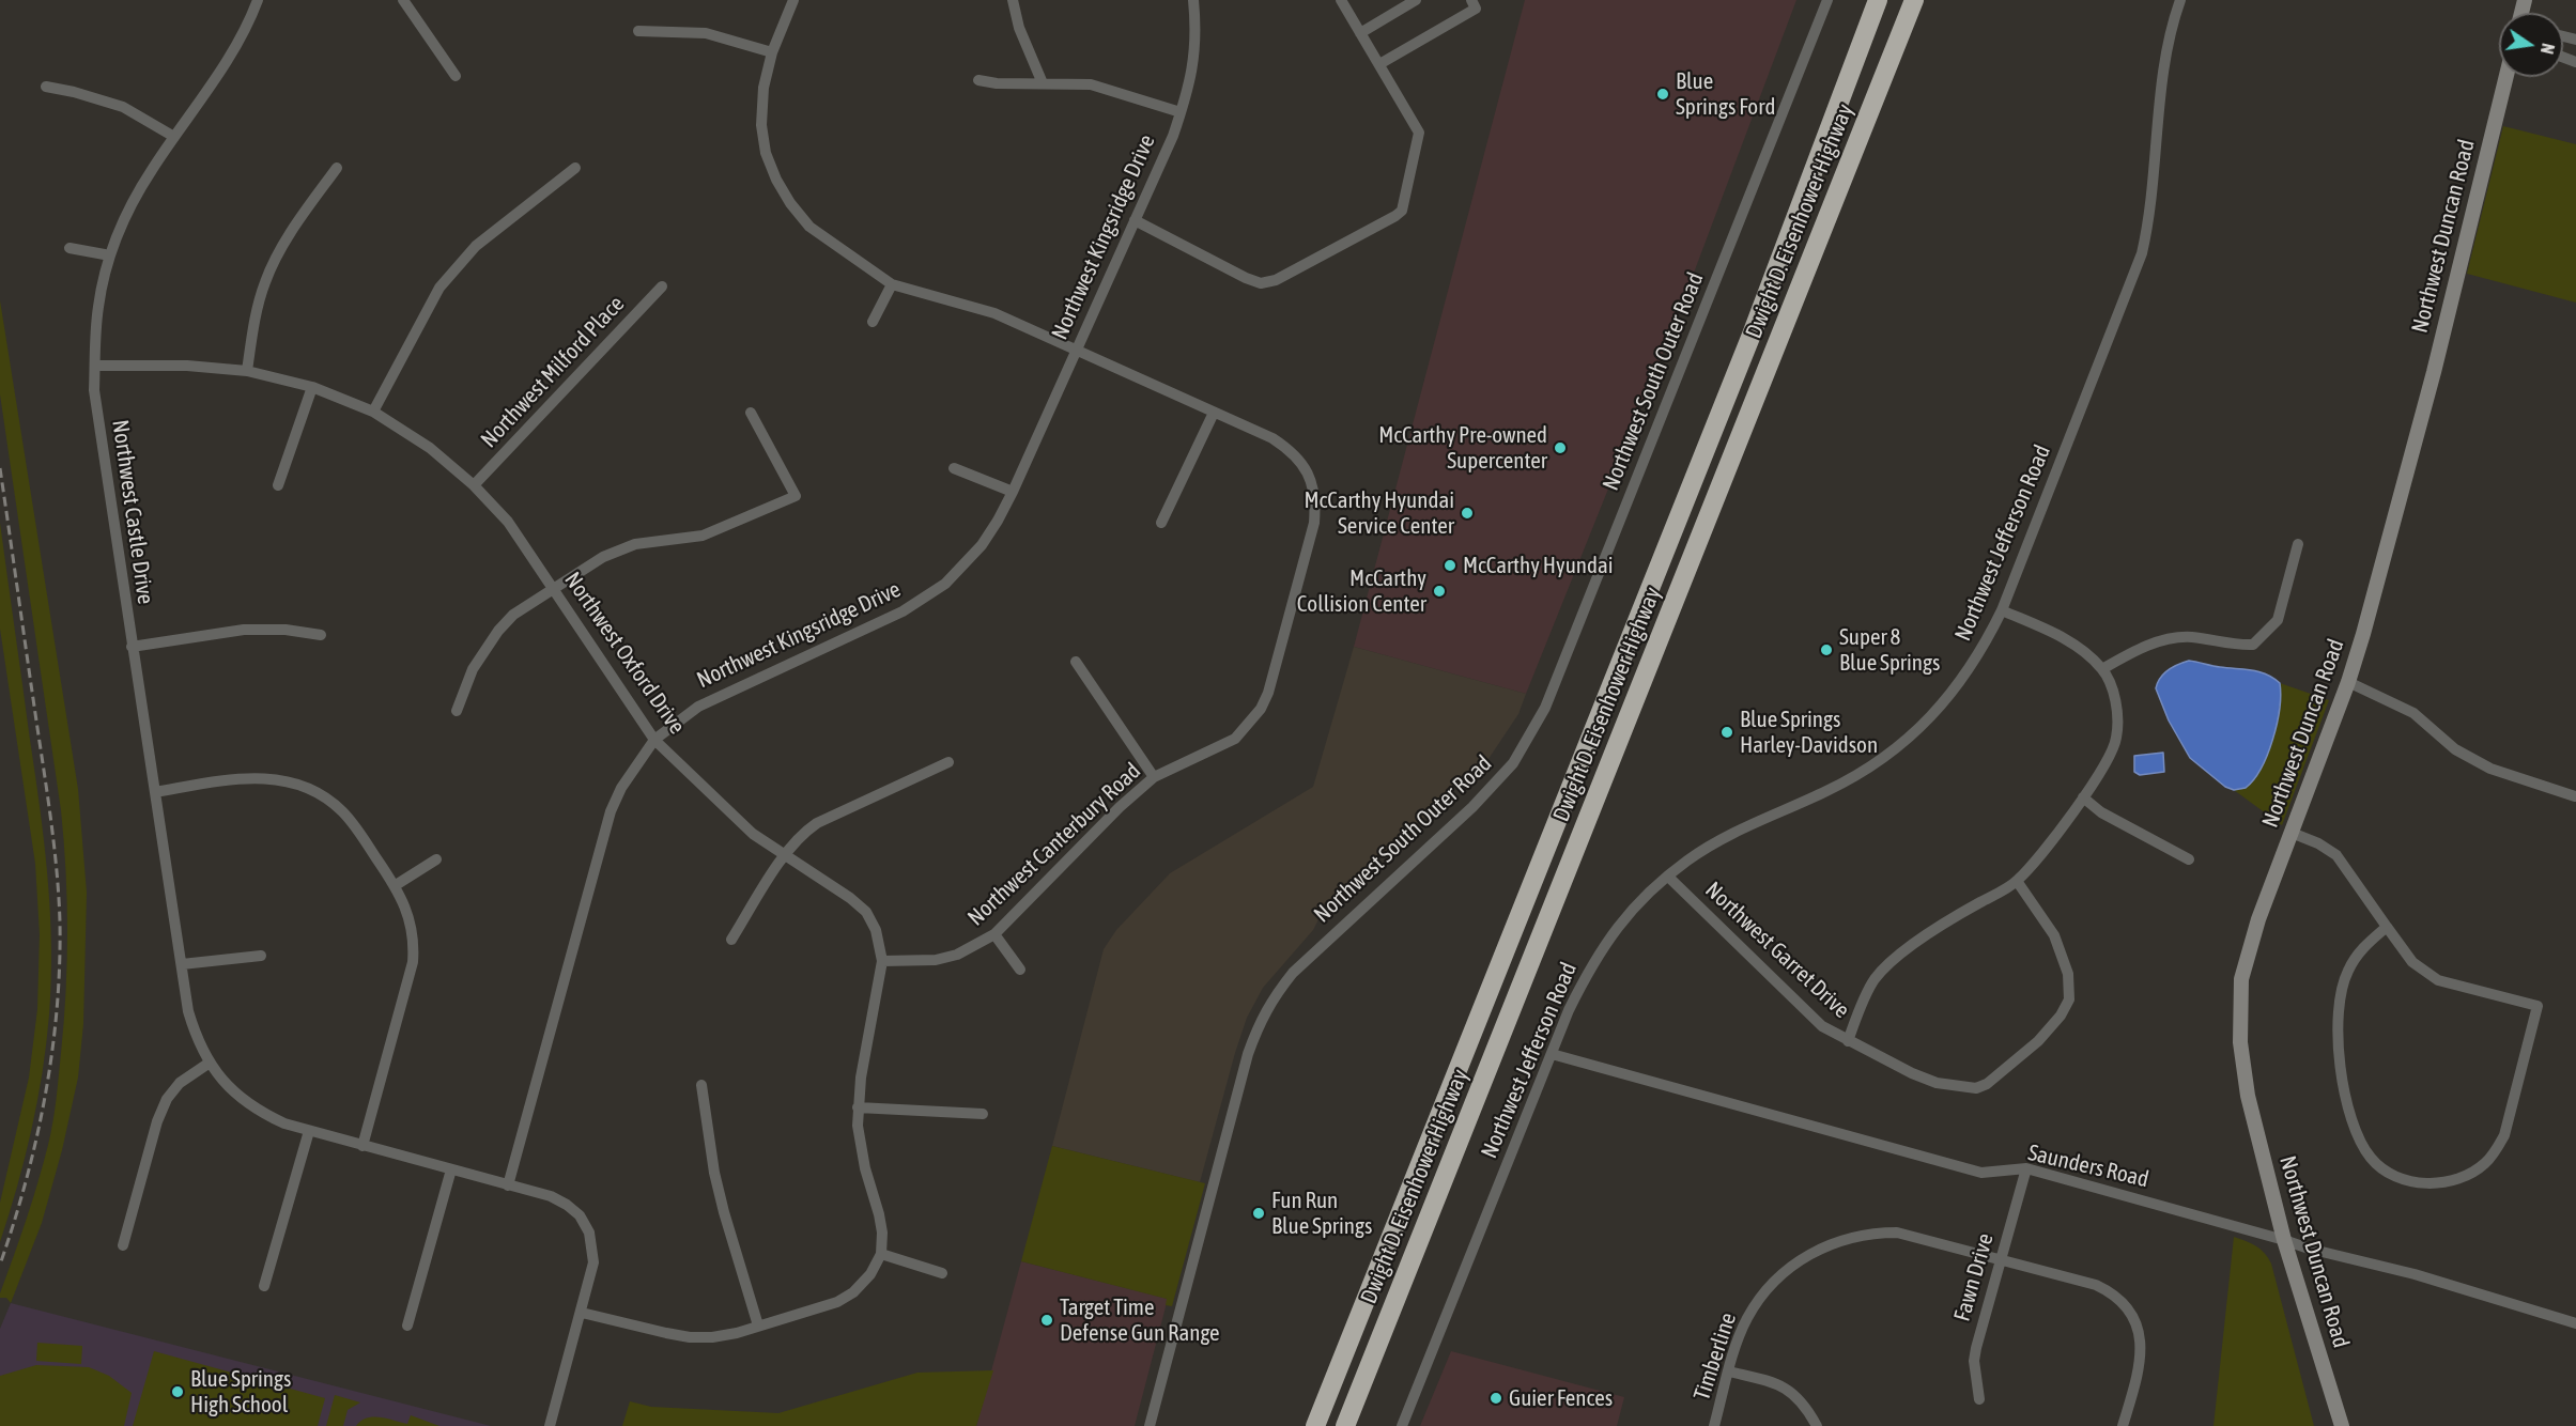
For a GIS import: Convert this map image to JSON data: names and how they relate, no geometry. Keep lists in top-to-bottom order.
{
  "streets": {
    "highway": ["Dwight D. Eisenhower Highway"],
    "street": [
      "Northwest Duncan Road",
      "Northwest Kingsridge Drive",
      "Northwest Milford Place",
      "Northwest South Outer Road",
      "Northwest Castle Drive",
      "Northwest Jefferson Road",
      "Northwest Oxford Drive",
      "Northwest Canterbury Road",
      "Northwest Garret Drive",
      "Saunders Road",
      "Fawn Drive",
      "Timberline"
    ]
  },
  "crossings": [
    ["Northwest Duncan Road", "Saunders Road"],
    ["Northwest Kingsridge Drive", "Northwest Oxford Drive"],
    ["Northwest Kingsridge Drive", "Northwest Canterbury Road"],
    ["Northwest Milford Place", "Northwest Oxford Drive"],
    ["Northwest Castle Drive", "Northwest Oxford Drive"],
    ["Northwest Jefferson Road", "Northwest Garret Drive"],
    ["Northwest Jefferson Road", "Saunders Road"],
    ["Northwest Oxford Drive", "Northwest Canterbury Road"],
    ["Saunders Road", "Fawn Drive"],
    ["Fawn Drive", "Timberline"]
  ],
  "places": [
    "Blue Springs Ford",
    "McCarthy Pre-owned Supercenter",
    "McCarthy Hyundai Service Center",
    "McCarthy Hyundai",
    "McCarthy Collision Center",
    "Super 8 Blue Springs",
    "Blue Springs Harley-Davidson",
    "Fun Run Blue Springs",
    "Target Time Defense Gun Range",
    "Blue Springs High School",
    "Guier Fences"
  ],
  "north": "right"
}
